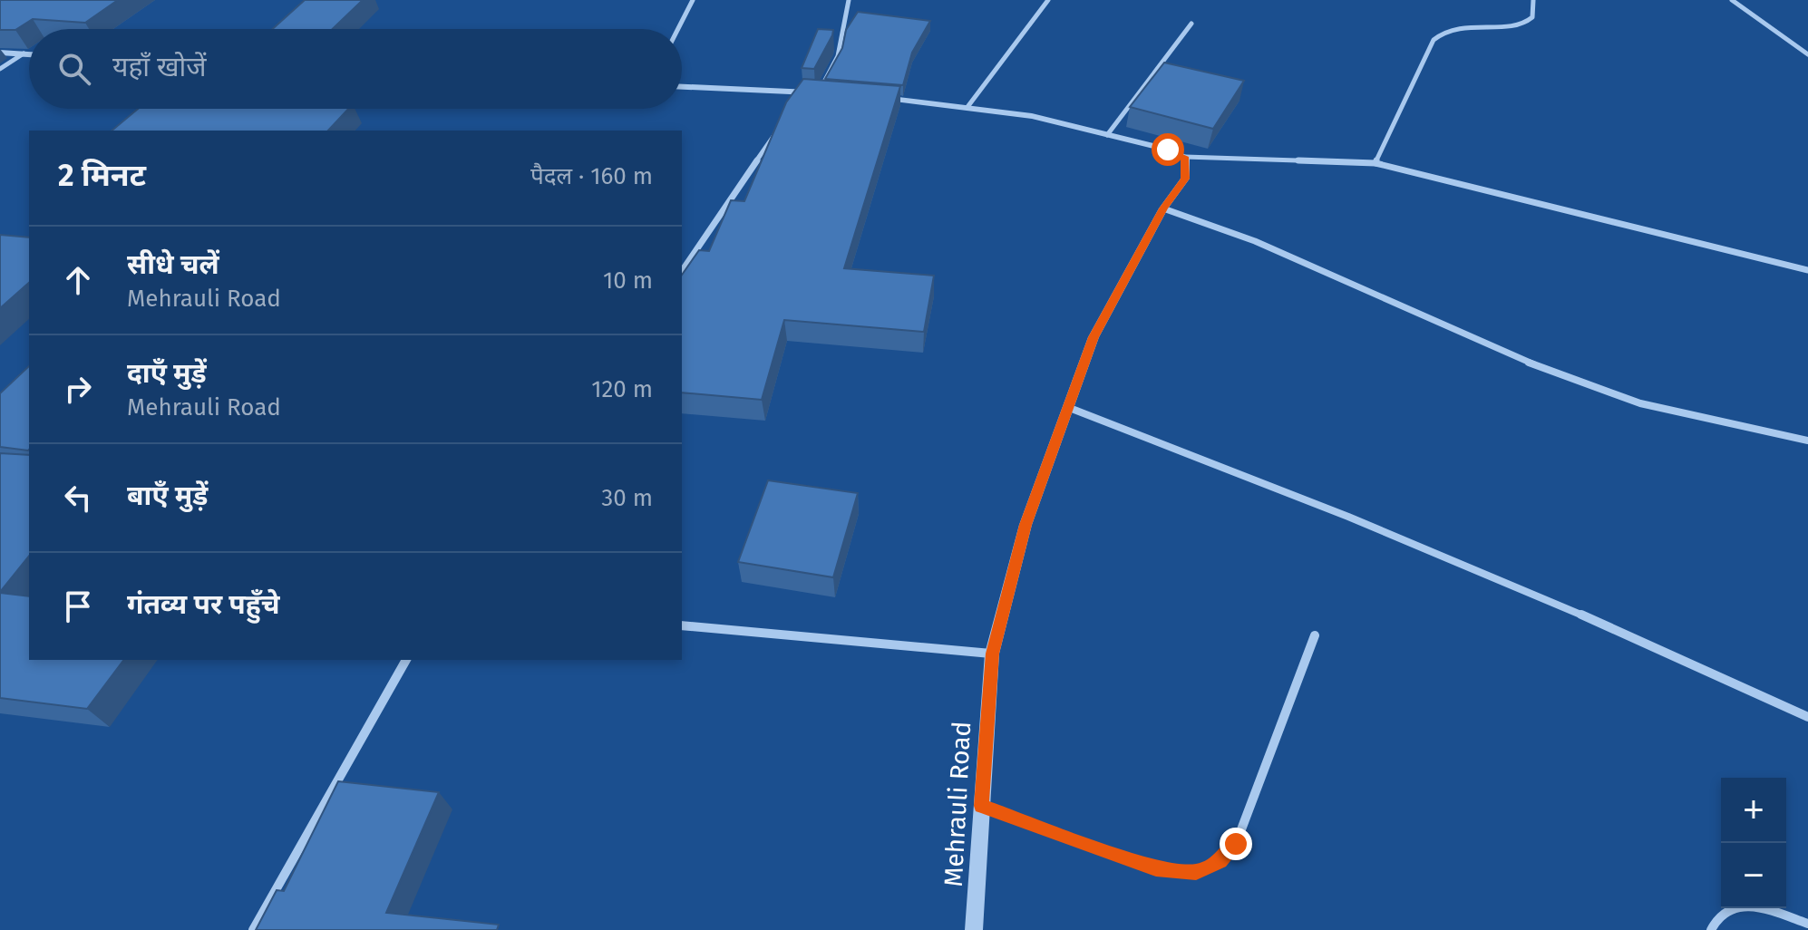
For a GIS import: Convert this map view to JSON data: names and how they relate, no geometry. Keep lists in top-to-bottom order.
{
  "streets": {
    "street": ["Mehrauli Road"]
  },
  "page": {
    "search": "यहाँ खोजें",
    "heading": ["2 मिनट", "पैदल · 160 m"],
    "list": [
      ["सीधे चलें", "Mehrauli Road", "10 m"],
      ["दाएँ मुड़ें", "Mehrauli Road", "120 m"],
      ["बाएँ मुड़ें", "30 m"],
      "गंतव्य पर पहुँचे"
    ],
    "map_buttons": ["+", "−"]
  }
}
